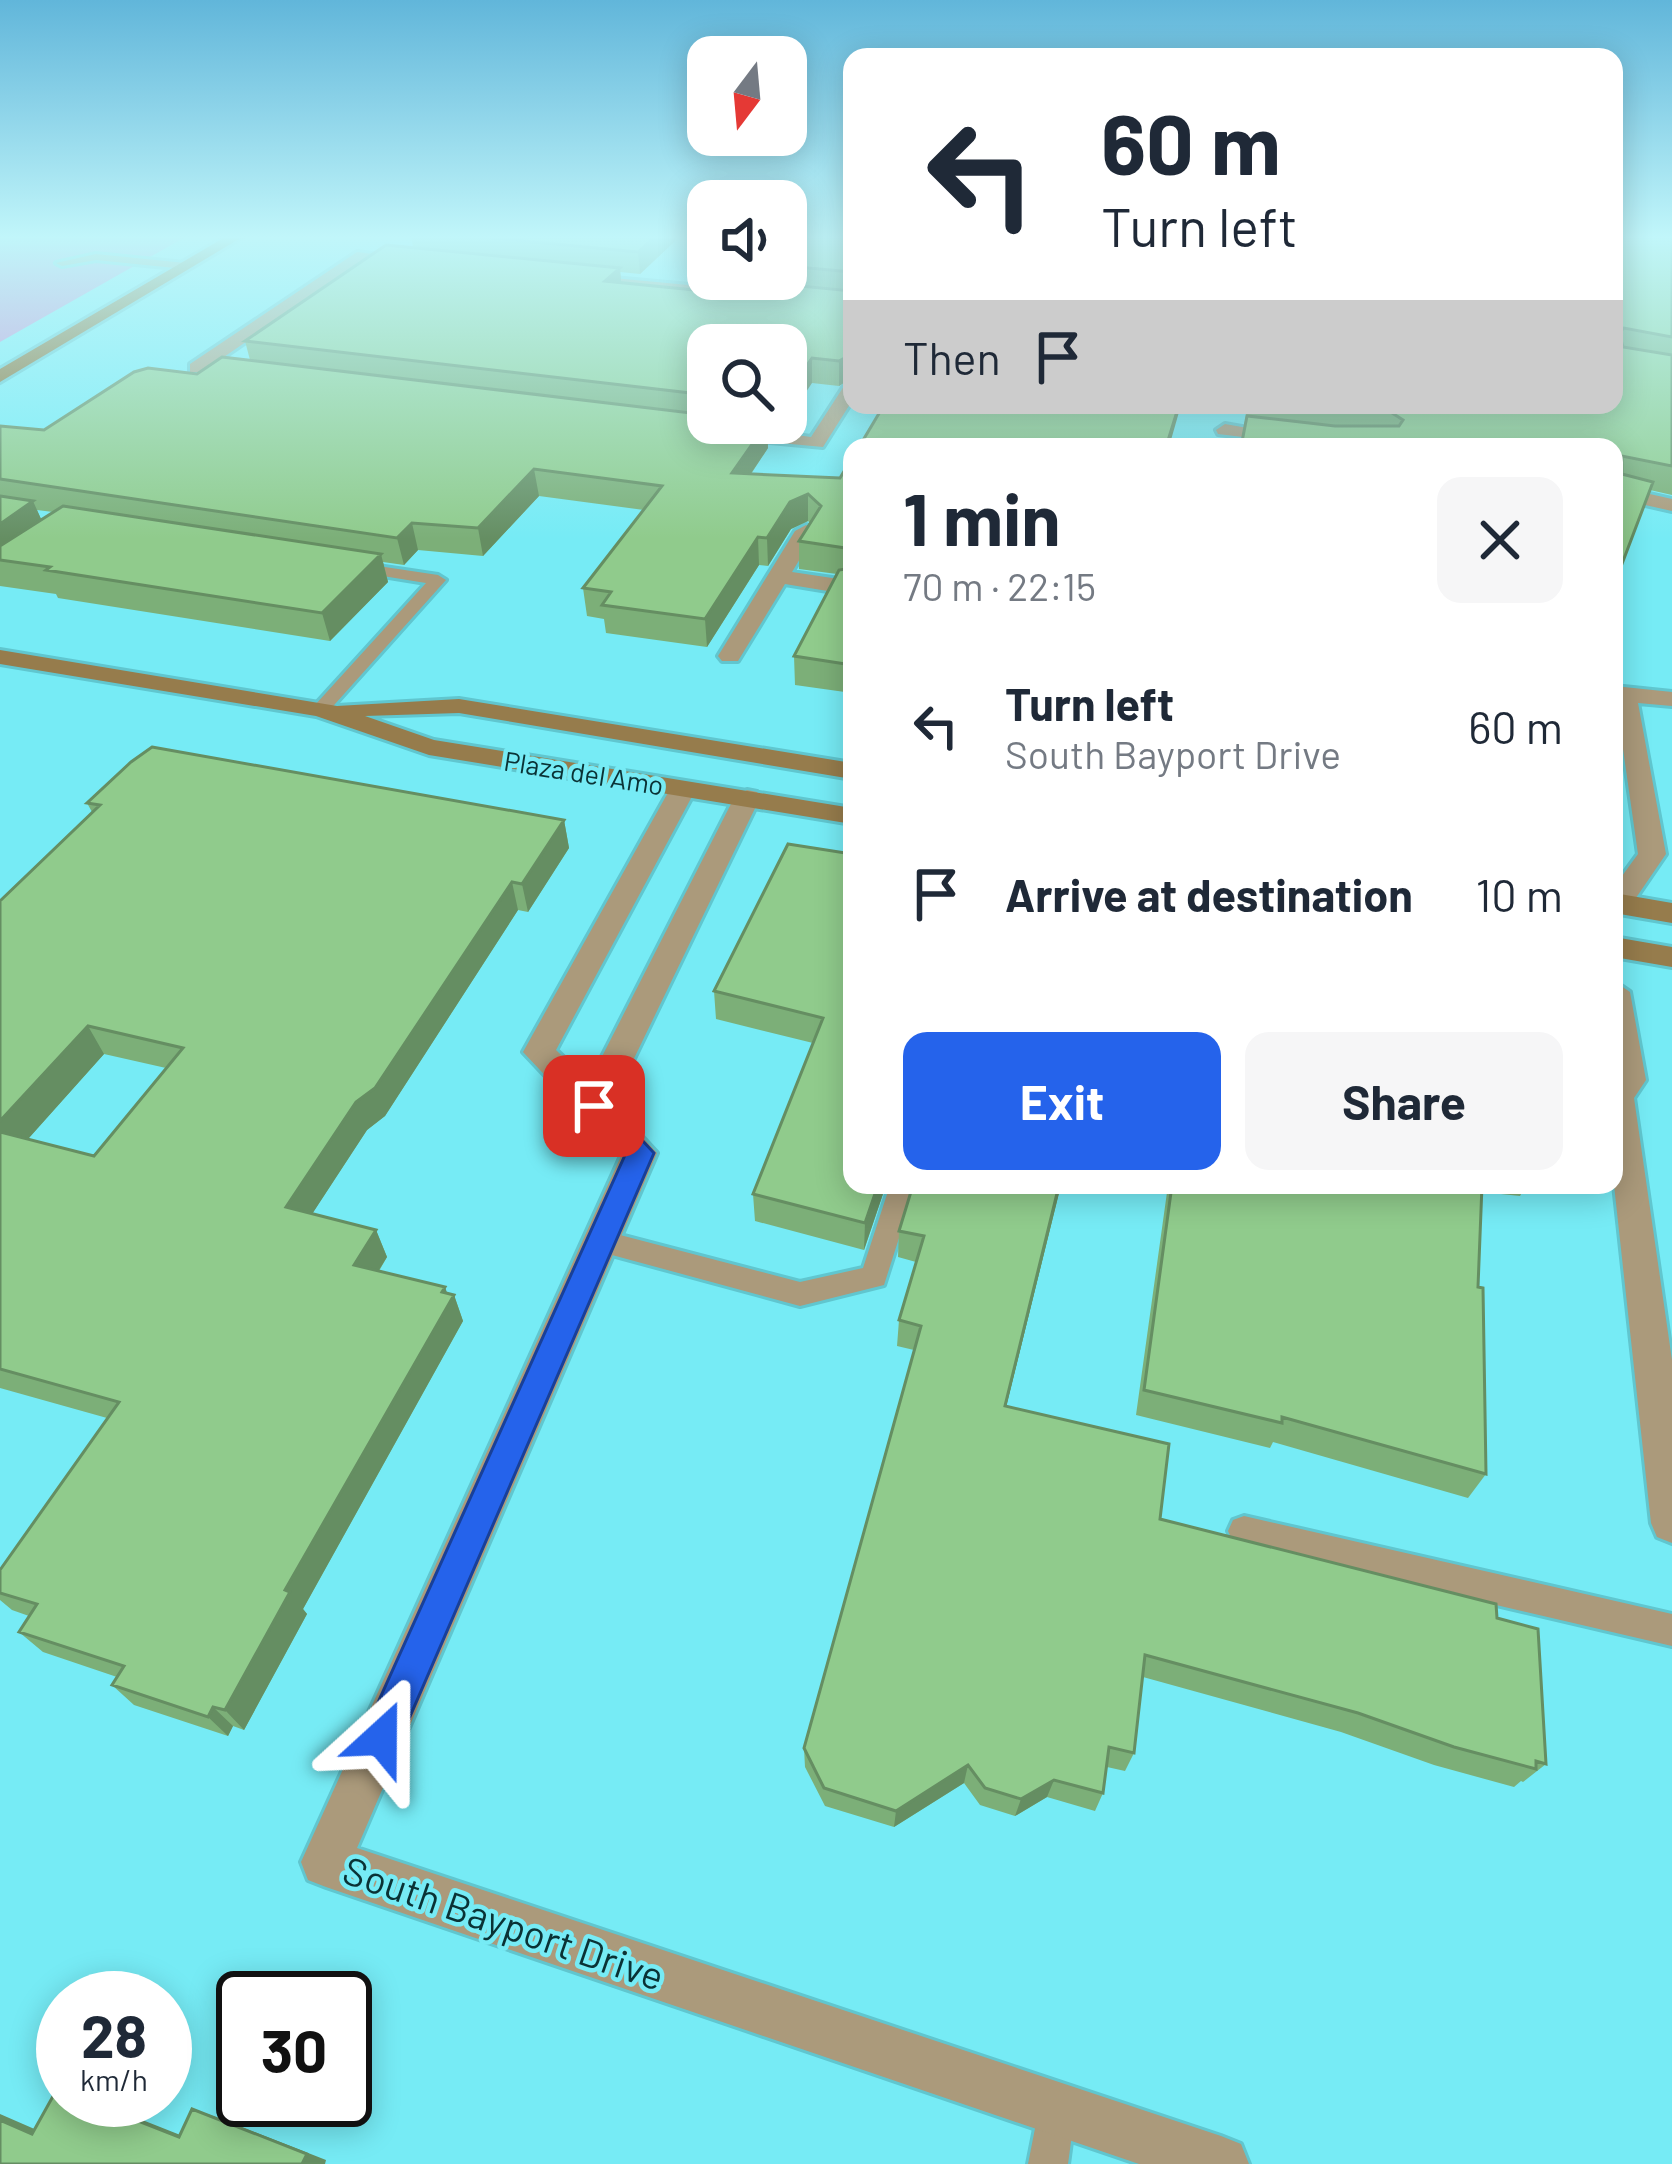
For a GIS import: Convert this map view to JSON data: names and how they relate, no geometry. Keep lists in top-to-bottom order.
{
  "streets": {
    "main road": ["Plaza del Amo"],
    "street": ["South Bayport Drive"]
  },
  "crossings": [
    ["Plaza del Amo", "South Bayport Drive"]
  ],
  "north": "bottom",
  "page": {
    "turn": ["60 m", "Turn left"],
    "then": "Then",
    "heading": ["1 min", "70 m · 22:15"],
    "list": [
      {
        "name": "Turn left",
        "note": "South Bayport Drive",
        "value": "60 m"
      },
      {
        "name": "Arrive at destination",
        "value": "10 m"
      }
    ],
    "buttons": ["Exit", "Share"],
    "speed": "28 km/h",
    "limit": "30"
  }
}
